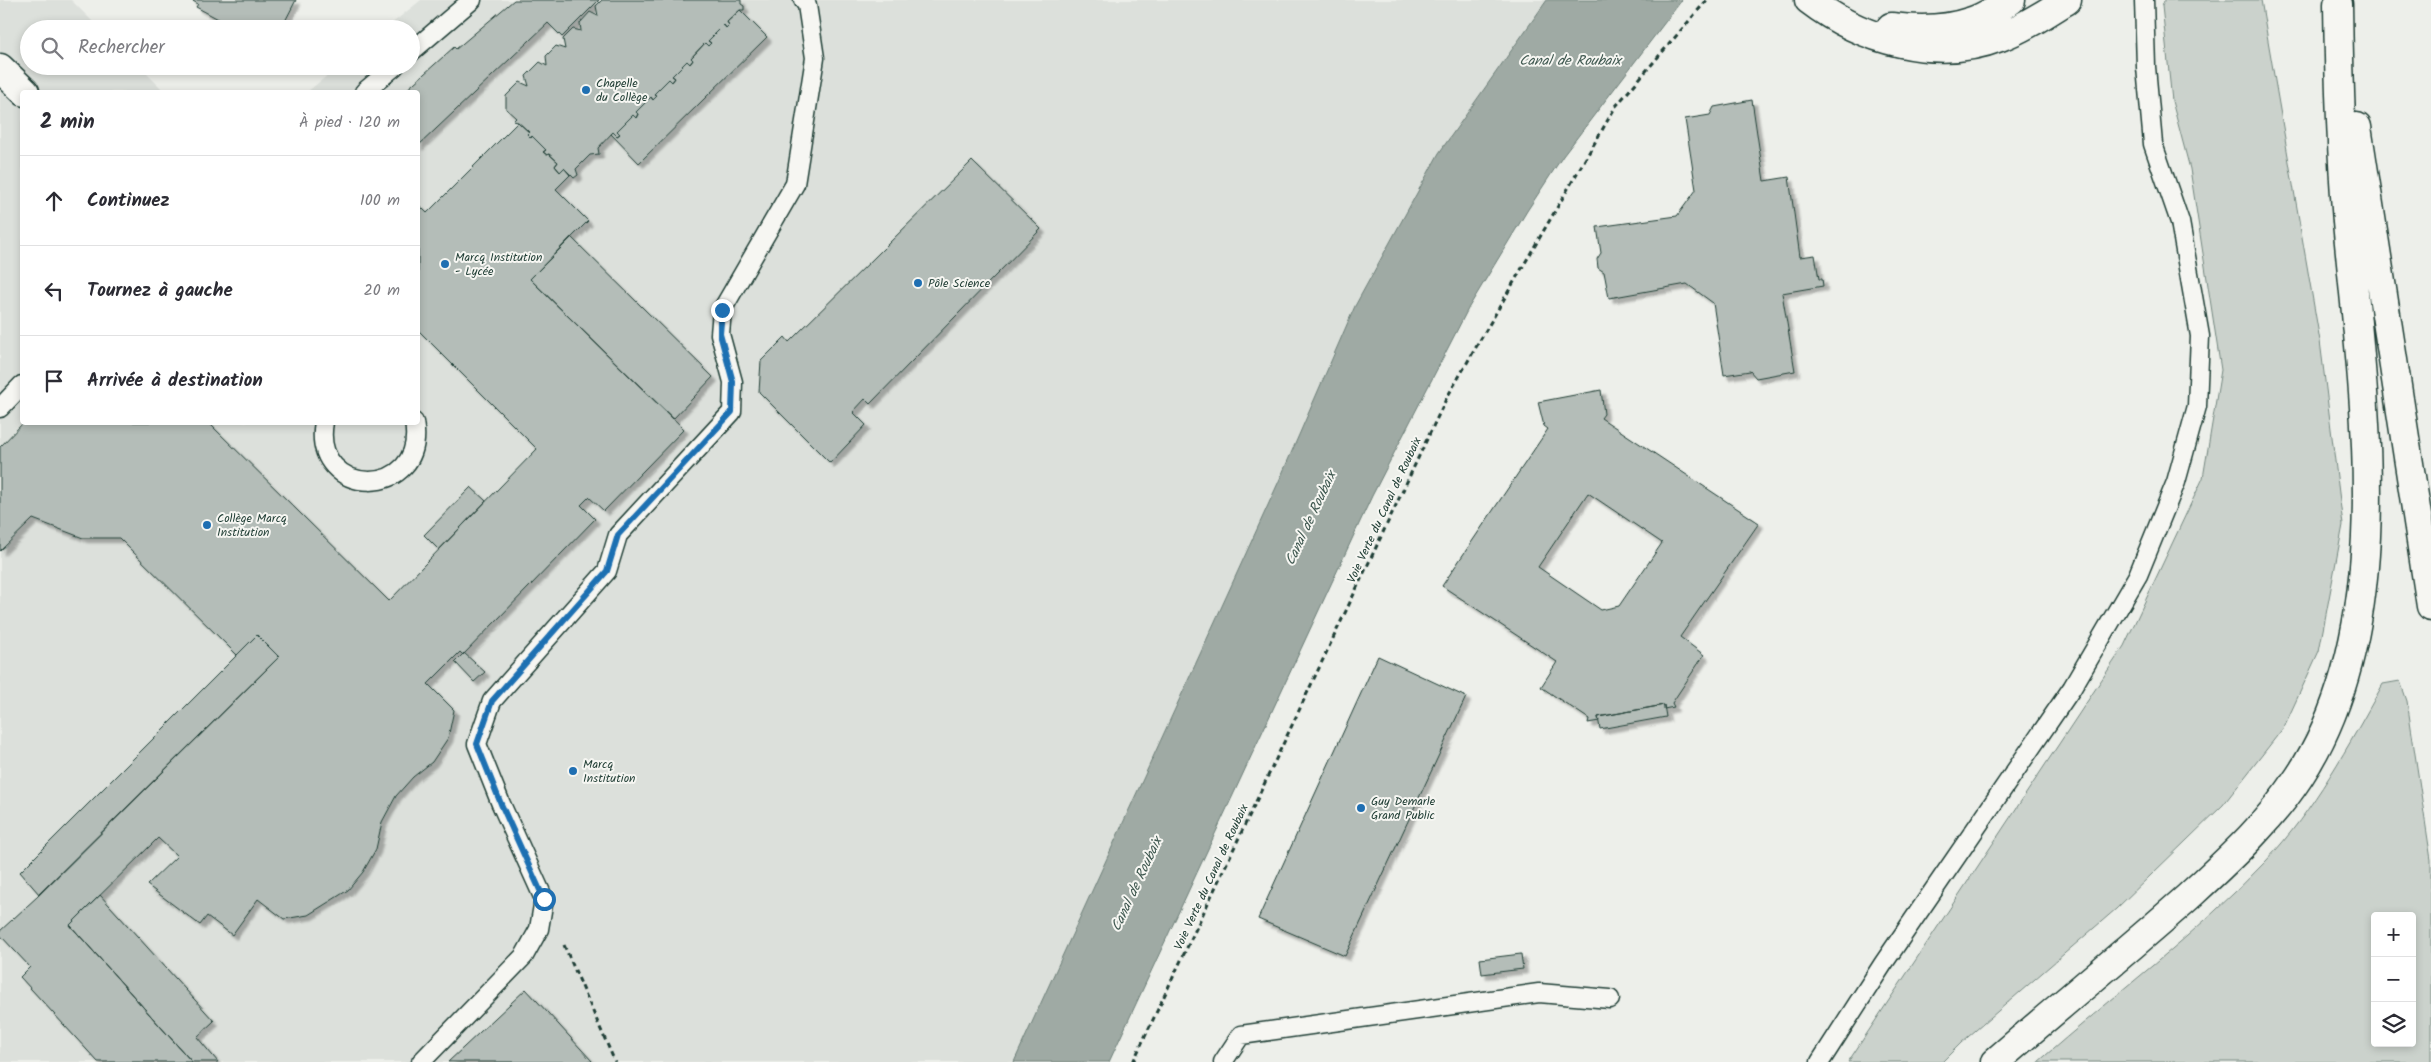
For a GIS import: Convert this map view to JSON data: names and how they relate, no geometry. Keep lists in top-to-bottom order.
{
  "streets": {
    "path": ["Voie Verte du Canal de Roubaix"]
  },
  "water": ["Canal de Roubaix"],
  "places": [
    "Chapelle du Collège",
    "Marcq Institution - Lycée",
    "Pôle Science",
    "Collège Marcq Institution",
    "Marcq Institution",
    "Guy Demarle Grand Public"
  ],
  "page": {
    "search": "Rechercher",
    "heading": ["2 min", "À pied · 120 m"],
    "list": [
      ["Continuez", "100 m"],
      ["Tournez à gauche", "20 m"],
      "Arrivée à destination"
    ],
    "map_buttons": ["+", "−"]
  }
}
